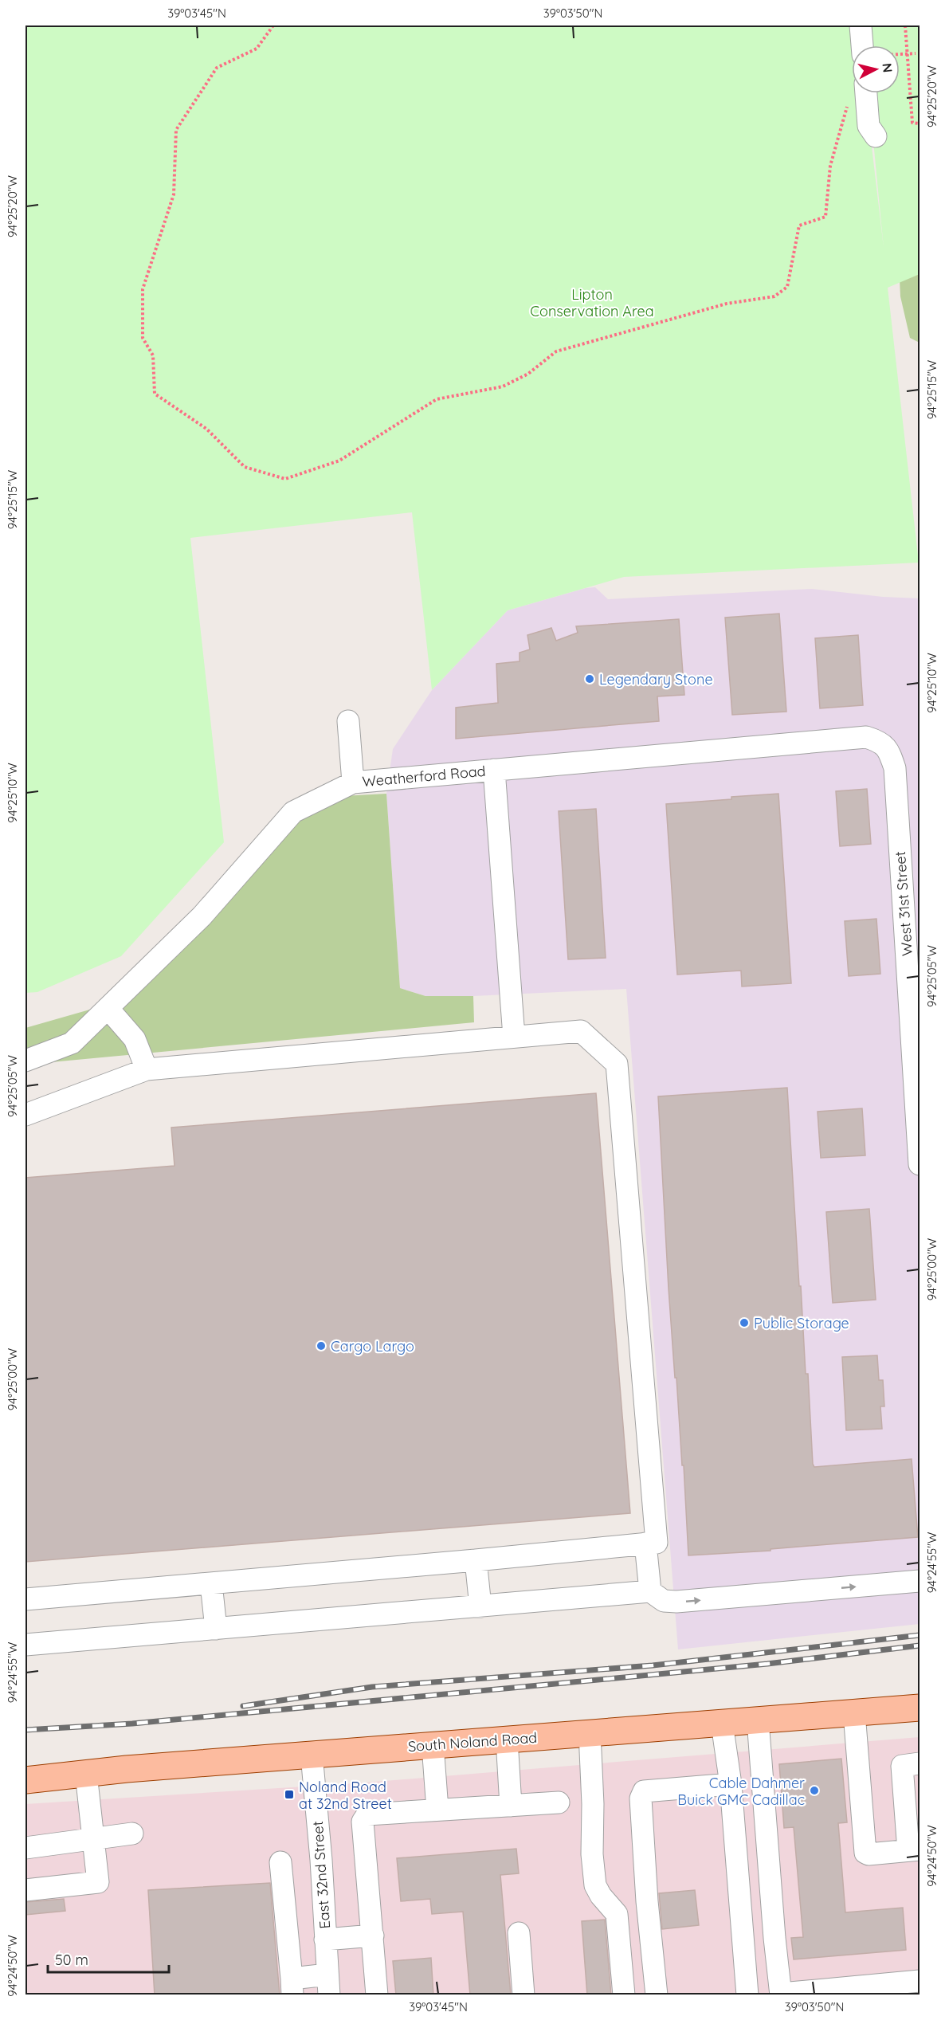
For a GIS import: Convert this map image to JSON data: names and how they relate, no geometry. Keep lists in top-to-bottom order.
{
  "streets": {
    "main road": ["South Noland Road"],
    "street": ["Weatherford Road", "West 31st Street", "East 32nd Street"]
  },
  "crossings": [
    ["Weatherford Road", "West 31st Street"],
    ["South Noland Road", "East 32nd Street"]
  ],
  "parks": ["Lipton Conservation Area"],
  "places": {
    "other": [
      "Legendary Stone",
      "Public Storage",
      "Cargo Largo",
      "Cable Dahmer Buick GMC Cadillac"
    ],
    "transit": ["Noland Road at 32nd Street"]
  },
  "scale_bar": "50 m",
  "north": "right",
  "coordinates": [
    "39°03'45\"N",
    "39°03'50\"N",
    "94°25'20\"W",
    "94°25'15\"W",
    "94°25'10\"W",
    "94°25'05\"W",
    "94°25'00\"W",
    "94°24'55\"W",
    "94°24'50\"W"
  ]
}
